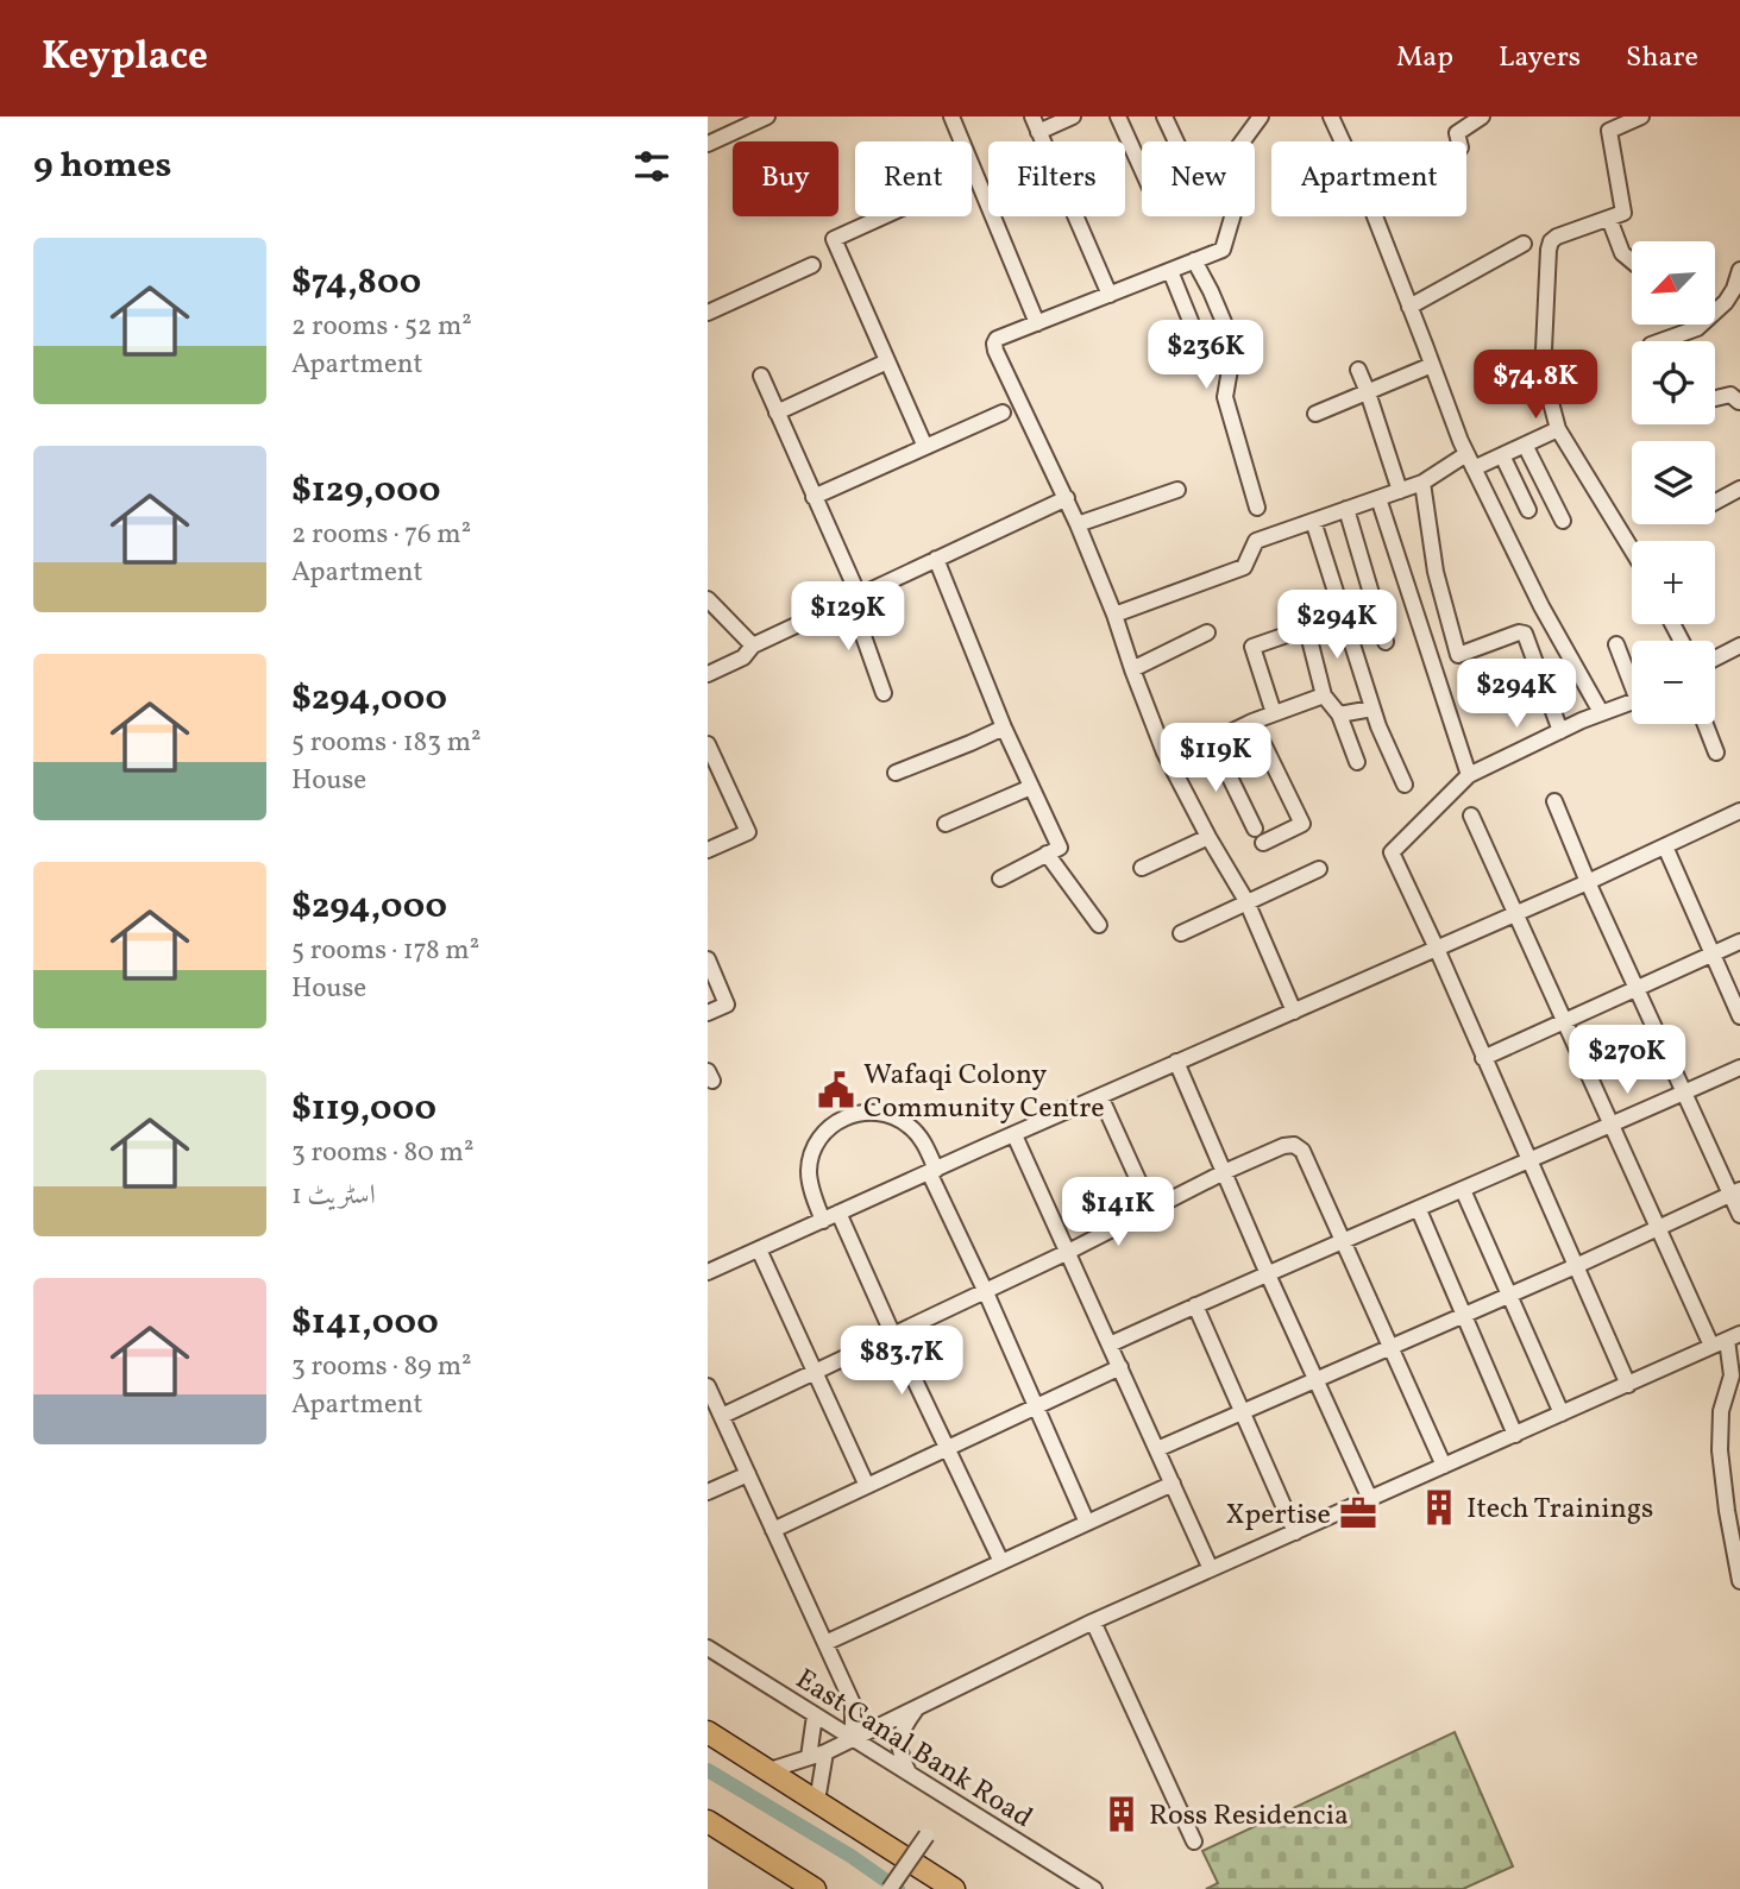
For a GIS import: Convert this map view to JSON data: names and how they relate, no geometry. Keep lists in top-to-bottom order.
{
  "streets": {
    "street": ["East Canal Bank Road"]
  },
  "places": {
    "public building": ["Wafaqi Colony Community Centre"],
    "building": ["Itech Trainings", "Ross Residencia"],
    "office": ["Xpertise"]
  },
  "north": "bottom left",
  "page": {
    "header": "Keyplace",
    "nav": ["Map", "Layers", "Share"],
    "heading": "9 homes",
    "chip": [
      "Buy",
      "Rent",
      "Filters",
      "New",
      "Apartment"
    ],
    "list": [
      {
        "name": "$74,800",
        "note": "2 rooms · 52 m² · Apartment"
      },
      {
        "name": "$129,000",
        "note": "2 rooms · 76 m² · Apartment"
      },
      {
        "name": "$294,000",
        "note": "5 rooms · 183 m² · House"
      },
      {
        "name": "$294,000",
        "note": "5 rooms · 178 m² · House"
      },
      {
        "name": "$119,000",
        "note": "3 rooms · 80 m² · اسٹریٹ 1"
      },
      {
        "name": "$141,000",
        "note": "3 rooms · 89 m² · Apartment"
      }
    ],
    "map_buttons": ["+", "−"],
    "price": [
      "$236K",
      "$74.8K",
      "$129K",
      "$294K",
      "$294K",
      "$119K",
      "$270K",
      "$141K",
      "$83.7K"
    ]
  }
}
